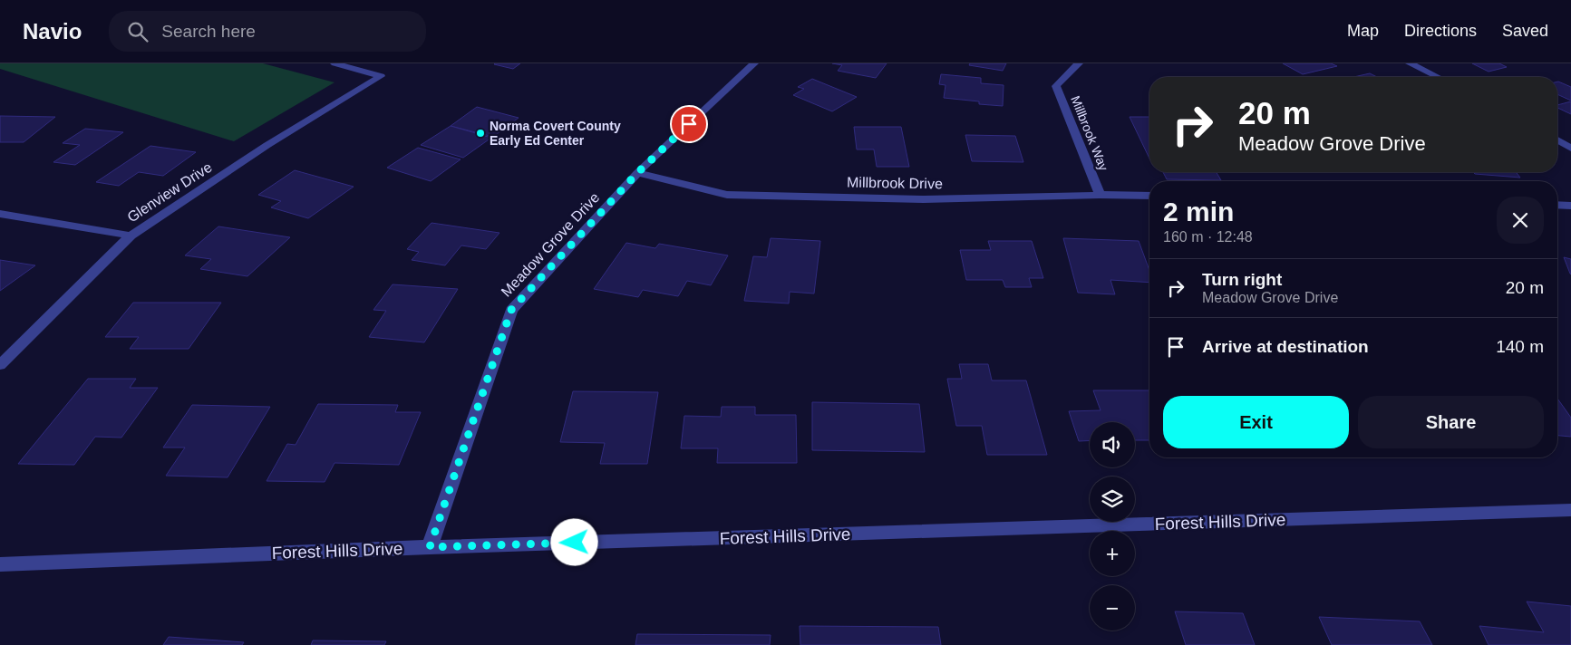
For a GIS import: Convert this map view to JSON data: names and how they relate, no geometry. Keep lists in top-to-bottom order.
{
  "streets": {
    "street": [
      "Millbrook Way",
      "Millbrook Drive",
      "Glenview Drive",
      "Meadow Grove Drive",
      "Forest Hills Drive"
    ]
  },
  "crossings": [
    ["Millbrook Way", "Millbrook Drive"],
    ["Millbrook Drive", "Meadow Grove Drive"],
    ["Meadow Grove Drive", "Forest Hills Drive"]
  ],
  "places": ["Norma Covert County Early Ed Center"],
  "page": {
    "header": "Navio",
    "search": "Search here",
    "nav": ["Map", "Directions", "Saved"],
    "turn": ["20 m", "Meadow Grove Drive"],
    "heading": ["2 min", "160 m · 12:48"],
    "list": [
      {
        "name": "Turn right",
        "note": "Meadow Grove Drive",
        "value": "20 m"
      },
      {
        "name": "Arrive at destination",
        "value": "140 m"
      }
    ],
    "buttons": ["Exit", "Share"],
    "map_buttons": ["+", "−"]
  }
}
